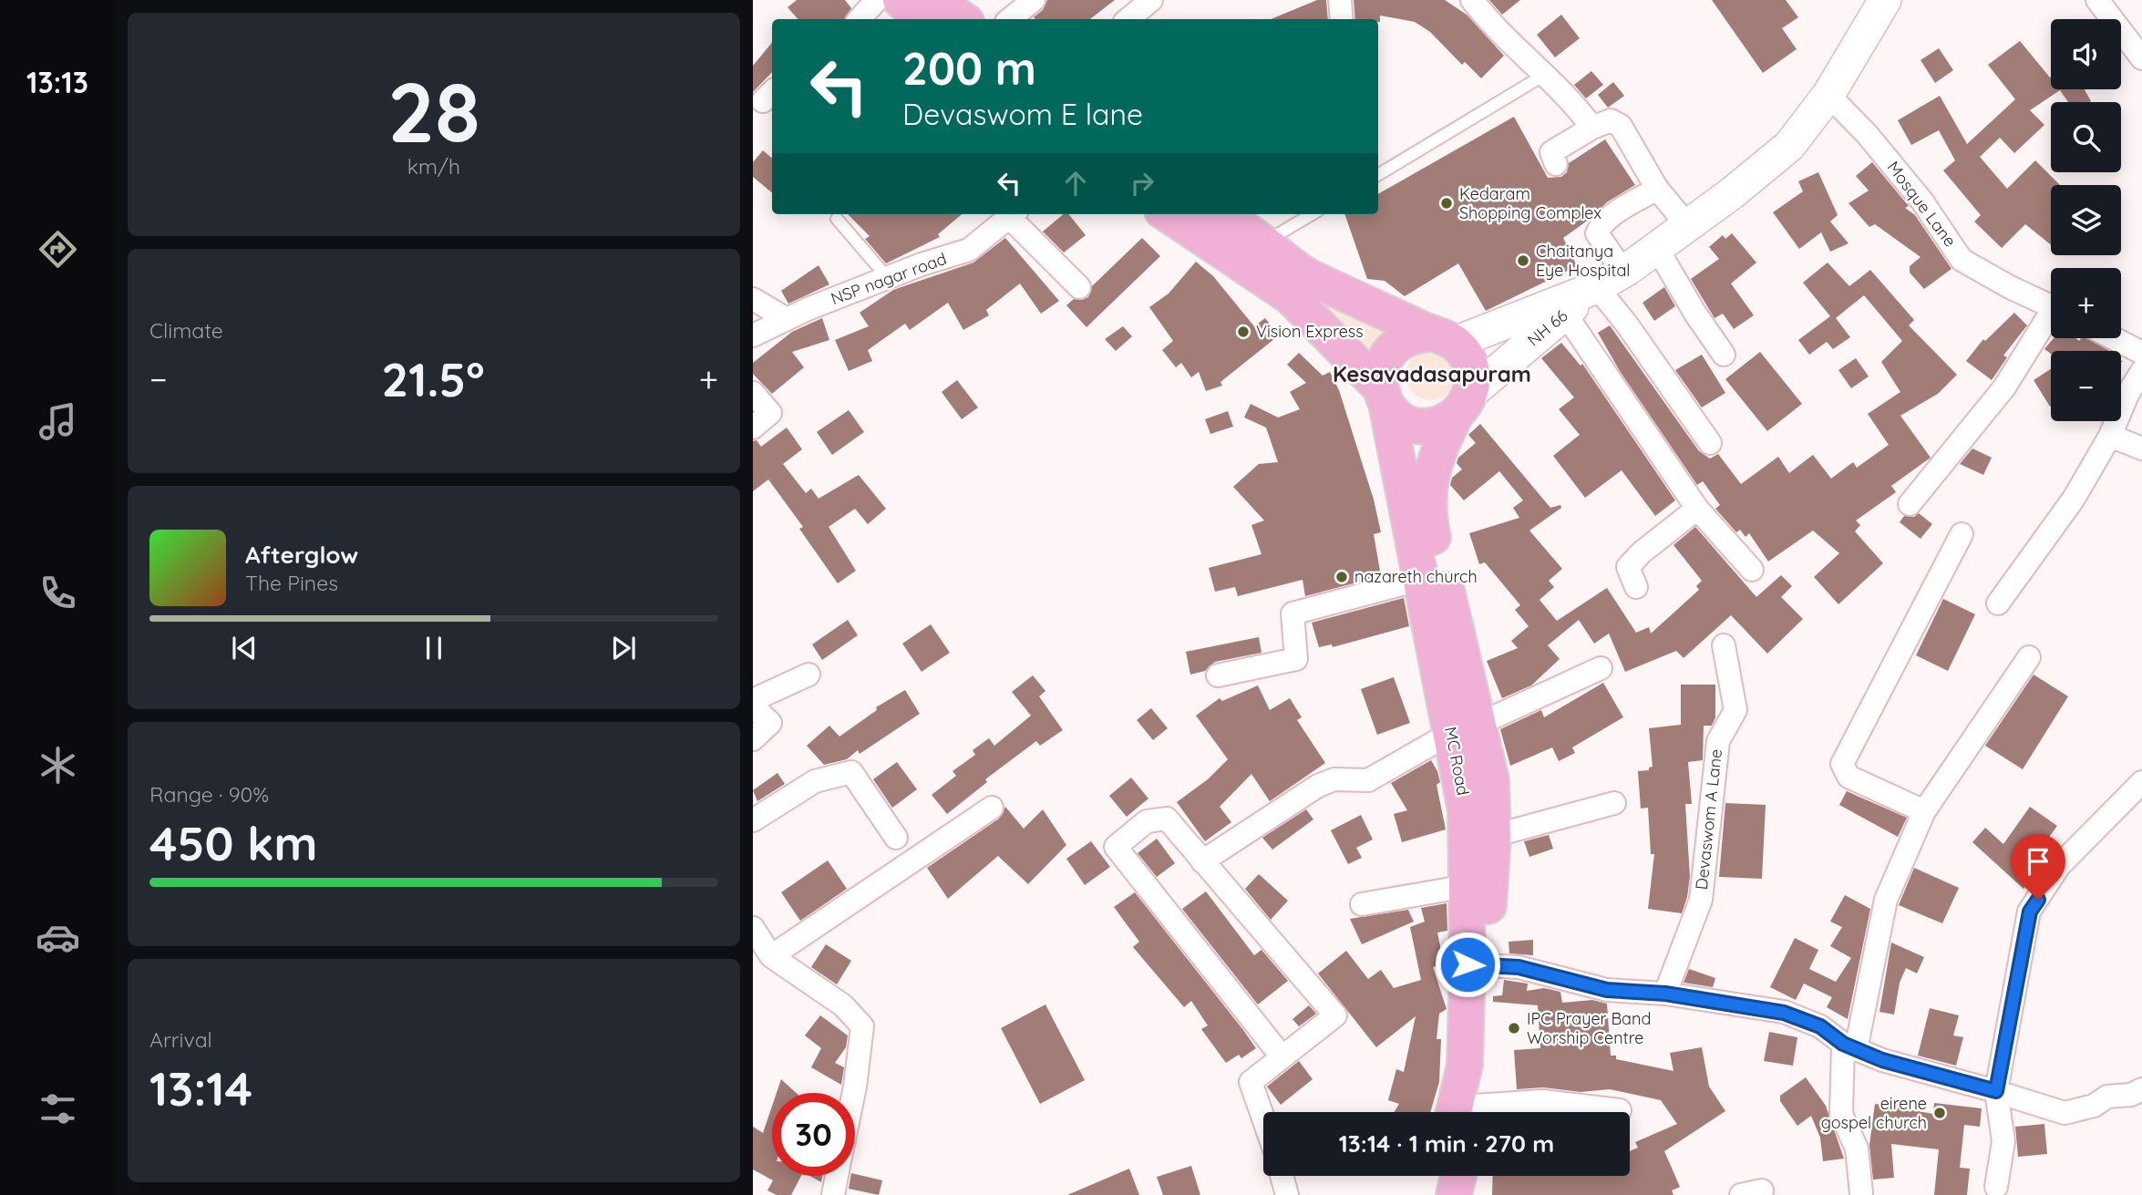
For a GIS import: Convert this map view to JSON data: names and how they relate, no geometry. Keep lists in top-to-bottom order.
{
  "streets": {
    "main road": ["NH 66", "MC Road"],
    "street": ["Mosque Lane", "NSP nagar road", "Devaswom A Lane"]
  },
  "crossings": [
    ["NH 66", "MC Road"]
  ],
  "districts": ["Kesavadasapuram"],
  "places": [
    "Kedaram Shopping Complex",
    "Chaitanya Eye Hospital",
    "Vision Express",
    "nazareth church",
    "IPC Prayer Band Worship Centre",
    "eirene gospel church"
  ],
  "page": {
    "tabs": "13:13",
    "tile": [
      ["28", "km/h"],
      "Climate",
      ["Range · 90%", "450 km"],
      ["Arrival", "13:14"]
    ],
    "map_buttons": ["+", "−"],
    "turn": ["200 m", "Devaswom E lane"],
    "heat": ["−", "21.5°", "+"],
    "song": ["Afterglow", "The Pines"],
    "limit": "30",
    "trip": "13:14 · 1 min · 270 m"
  }
}
